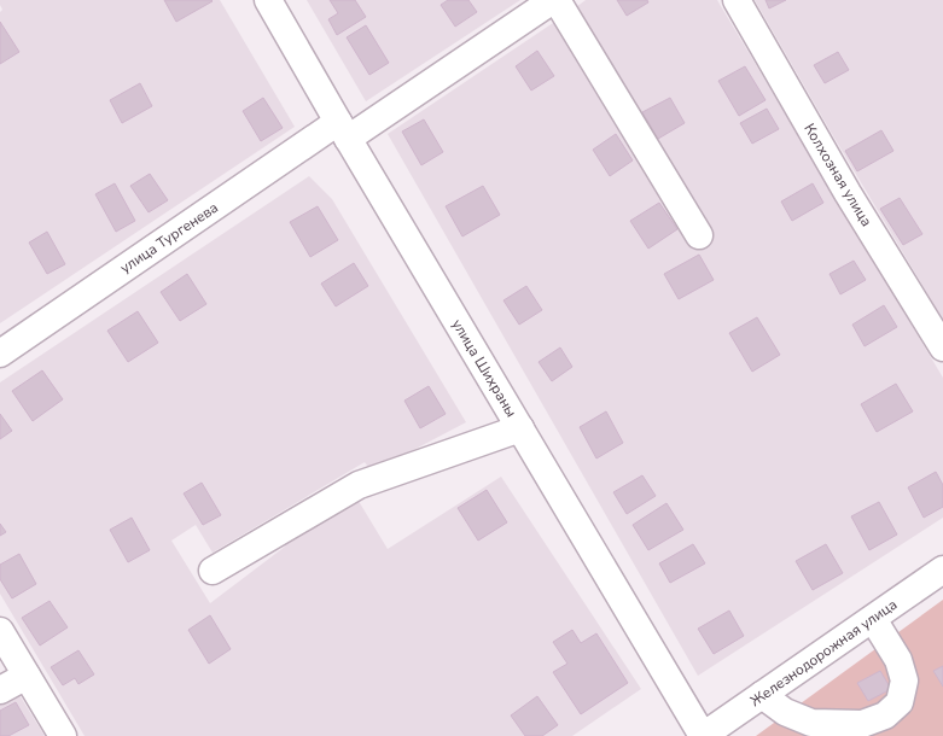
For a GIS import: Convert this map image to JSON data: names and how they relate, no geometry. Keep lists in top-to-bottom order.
{
  "streets": {
    "street": [
      "Колхозная улица",
      "улица Тургенева",
      "улица Шихраны",
      "Железнодорожная улица"
    ]
  },
  "crossings": [
    ["улица Тургенева", "улица Шихраны"],
    ["улица Шихраны", "Железнодорожная улица"]
  ]
}
